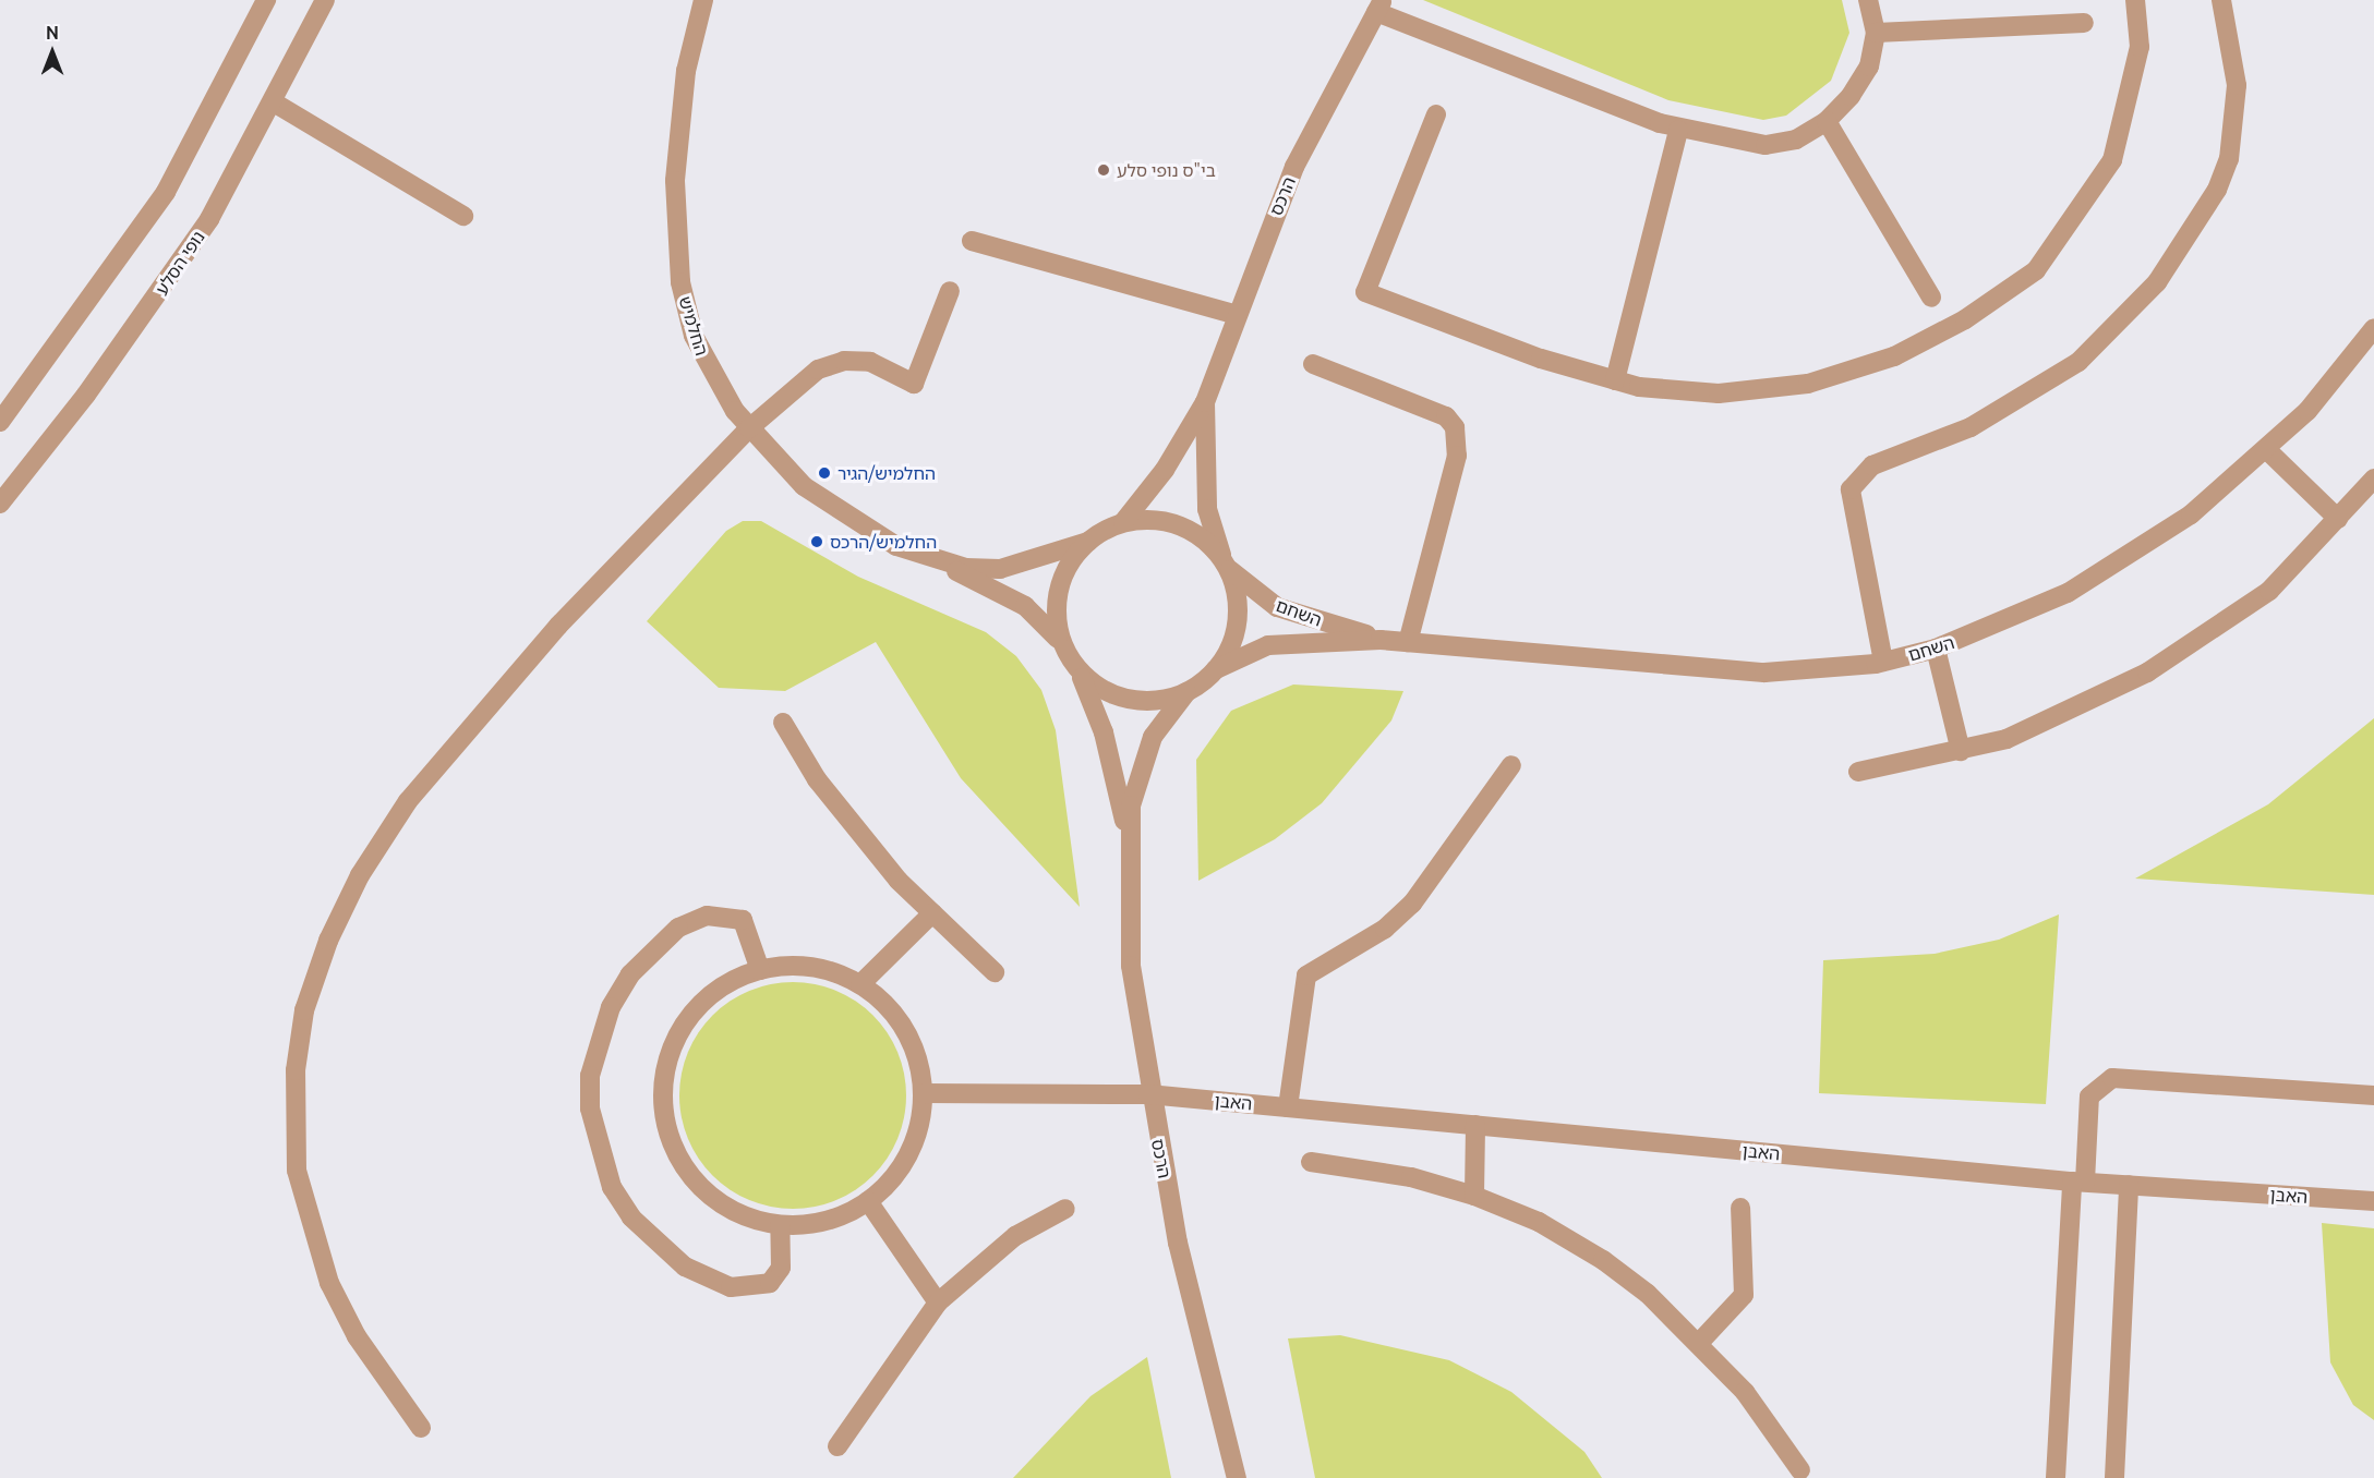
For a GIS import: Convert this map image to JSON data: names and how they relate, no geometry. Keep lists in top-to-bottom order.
{
  "streets": {
    "street": [
      "הרכס",
      "נופי הסלע",
      "החלמיש",
      "השחם",
      "האבן"
    ]
  },
  "crossings": [
    ["הרכס", "החלמיש"],
    ["הרכס", "השחם"],
    ["הרכס", "האבן"],
    ["החלמיש", "השחם"]
  ],
  "places": ["בי\"ס נופי סלע", "החלמיש/הגיר", "החלמיש/הרכס"],
  "north": "top"
}
